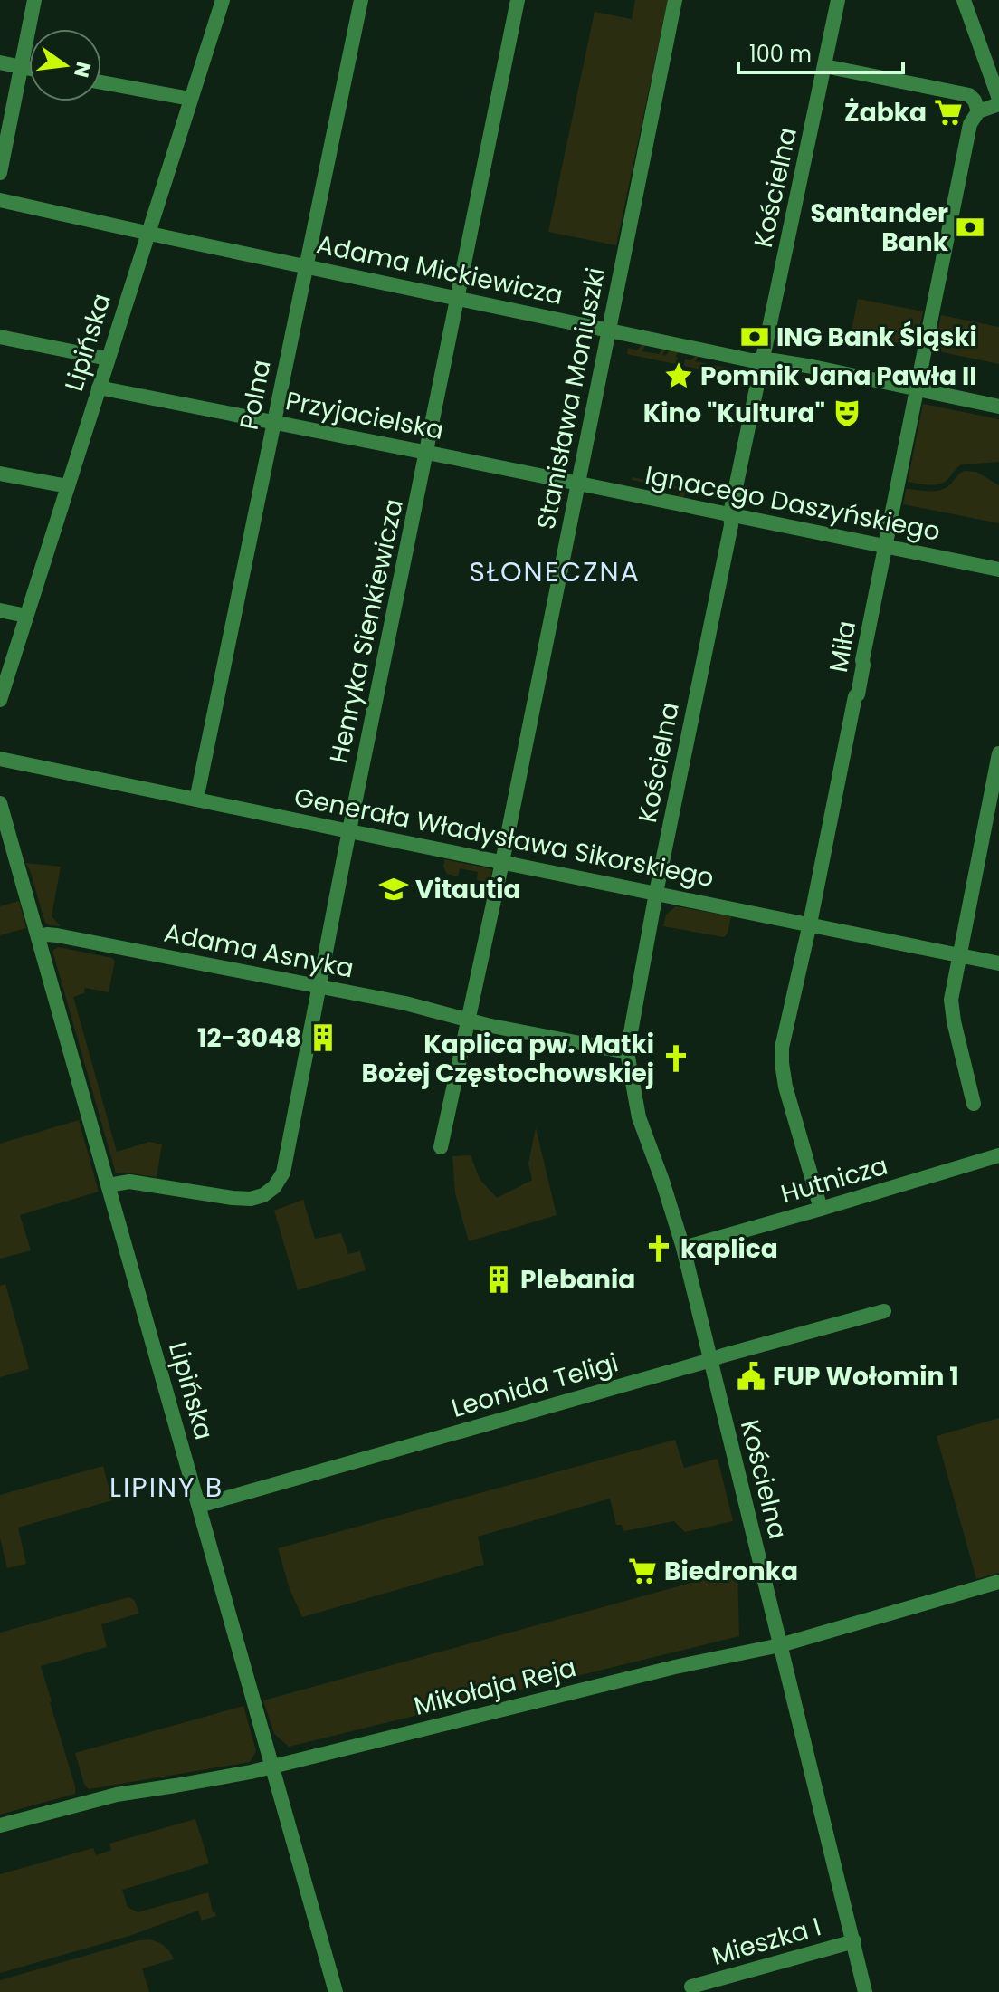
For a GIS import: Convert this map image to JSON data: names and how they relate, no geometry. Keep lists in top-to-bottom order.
{
  "streets": {
    "street": [
      "Kościelna",
      "Adama Mickiewicza",
      "Lipińska",
      "Polna",
      "Stanisława Moniuszki",
      "Przyjacielska",
      "Ignacego Daszyńskiego",
      "Henryka Sienkiewicza",
      "Miła",
      "Generała Władysława Sikorskiego",
      "Adama Asnyka",
      "Hutnicza",
      "Leonida Teligi",
      "Mikołaja Reja",
      "Mieszka I"
    ]
  },
  "crossings": [
    ["Kościelna", "Adama Mickiewicza"],
    ["Kościelna", "Ignacego Daszyńskiego"],
    ["Kościelna", "Generała Władysława Sikorskiego"],
    ["Kościelna", "Adama Asnyka"],
    ["Kościelna", "Hutnicza"],
    ["Kościelna", "Leonida Teligi"],
    ["Kościelna", "Mikołaja Reja"],
    ["Kościelna", "Mieszka I"],
    ["Adama Mickiewicza", "Lipińska"],
    ["Adama Mickiewicza", "Polna"],
    ["Adama Mickiewicza", "Stanisława Moniuszki"],
    ["Adama Mickiewicza", "Henryka Sienkiewicza"],
    ["Adama Mickiewicza", "Miła"],
    ["Lipińska", "Przyjacielska"],
    ["Lipińska", "Henryka Sienkiewicza"],
    ["Lipińska", "Adama Asnyka"],
    ["Lipińska", "Leonida Teligi"],
    ["Lipińska", "Mikołaja Reja"],
    ["Polna", "Przyjacielska"],
    ["Polna", "Generała Władysława Sikorskiego"],
    ["Stanisława Moniuszki", "Przyjacielska"],
    ["Stanisława Moniuszki", "Ignacego Daszyńskiego"],
    ["Stanisława Moniuszki", "Generała Władysława Sikorskiego"],
    ["Stanisława Moniuszki", "Adama Asnyka"],
    ["Przyjacielska", "Ignacego Daszyńskiego"],
    ["Przyjacielska", "Henryka Sienkiewicza"],
    ["Ignacego Daszyńskiego", "Miła"],
    ["Henryka Sienkiewicza", "Generała Władysława Sikorskiego"],
    ["Henryka Sienkiewicza", "Adama Asnyka"],
    ["Miła", "Generała Władysława Sikorskiego"],
    ["Miła", "Hutnicza"]
  ],
  "districts": ["SŁONECZNA", "LIPINY B"],
  "places": {
    "supermarket": ["Żabka", "Biedronka"],
    "bank": ["Santander Bank", "ING Bank Śląski"],
    "place": ["Pomnik Jana Pawła II"],
    "theatre": ["Kino \"Kultura\""],
    "school or university": ["Vitautia"],
    "building": ["12-3048", "Plebania"],
    "church": ["Kaplica pw. Matki Bożej Częstochowskiej", "kaplica"],
    "public building": ["FUP Wołomin 1"]
  },
  "scale_bar": "100 m",
  "north": "right"
}
